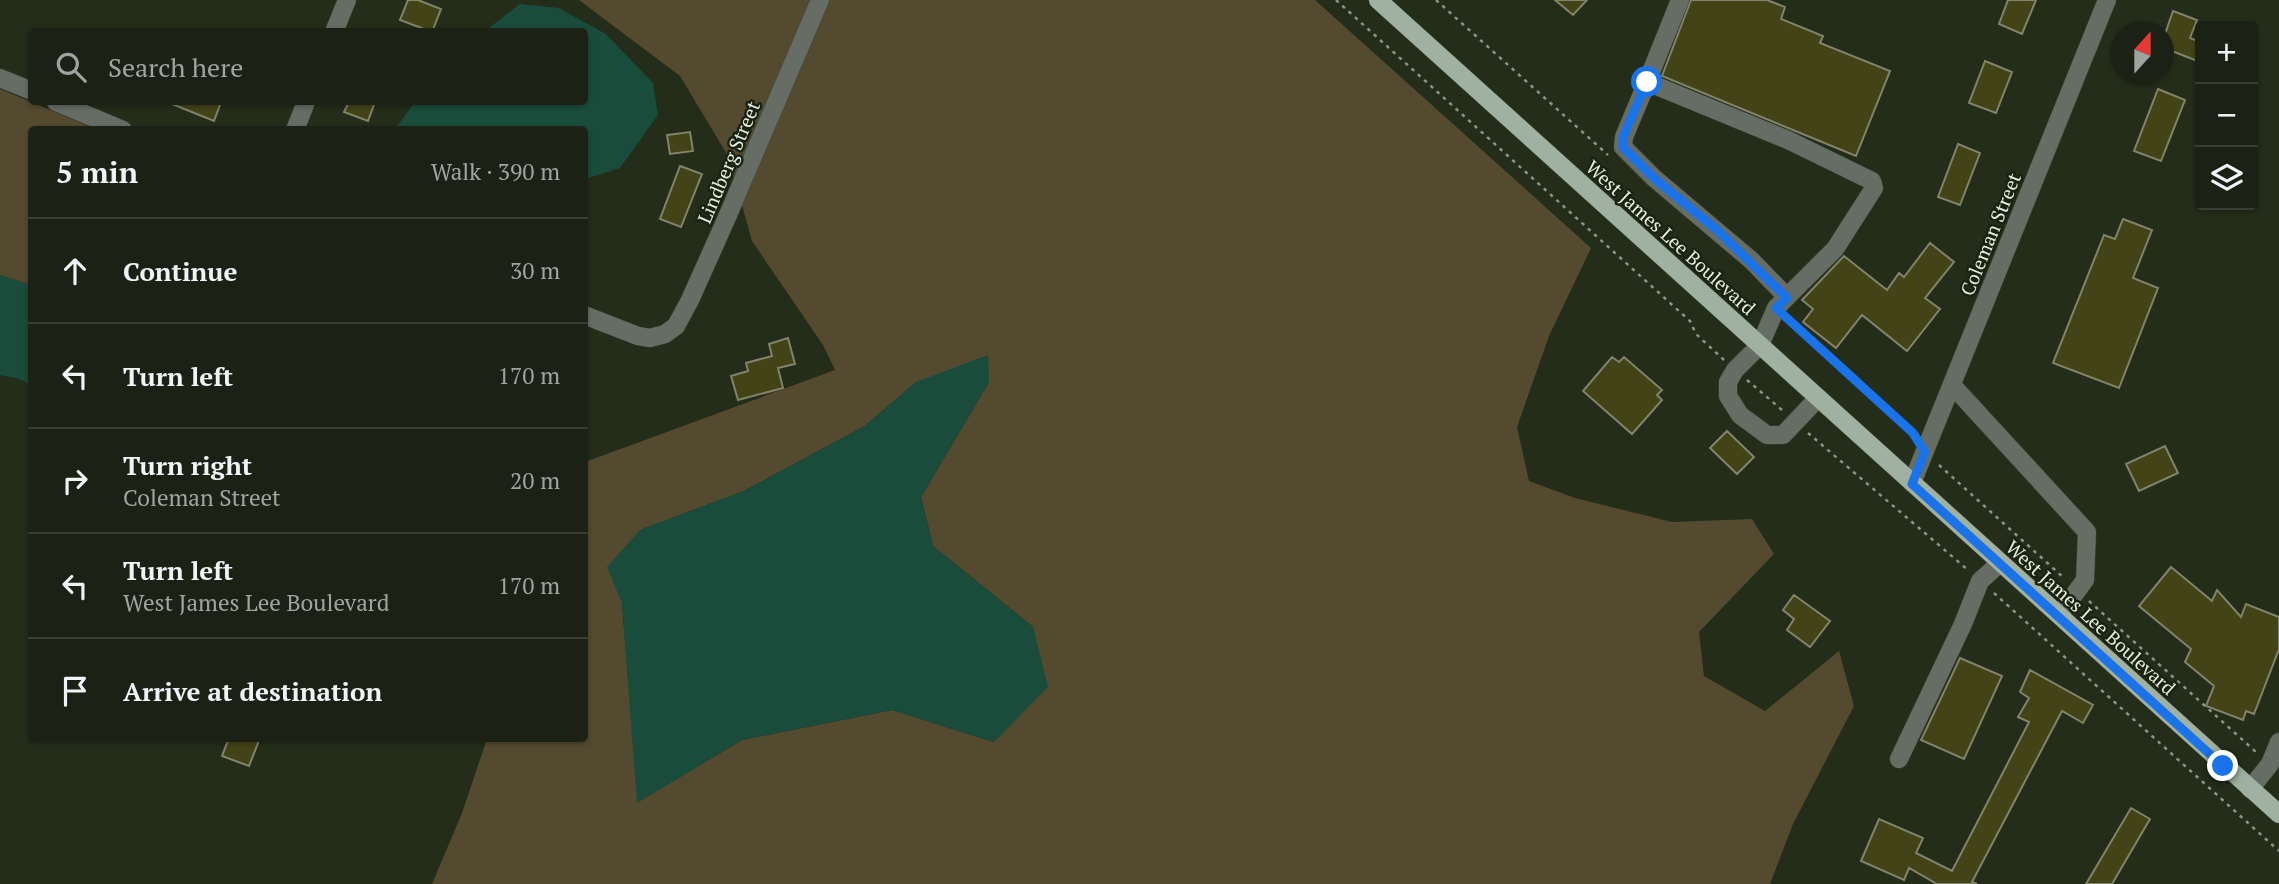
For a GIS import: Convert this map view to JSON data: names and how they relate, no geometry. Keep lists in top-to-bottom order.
{
  "streets": {
    "main road": ["West James Lee Boulevard"],
    "street": ["Lindberg Street", "Coleman Street"]
  },
  "crossings": [
    ["Coleman Street", "West James Lee Boulevard"]
  ],
  "north": "top",
  "page": {
    "map_buttons": ["+", "−"],
    "search": "Search here",
    "heading": ["5 min", "Walk · 390 m"],
    "list": [
      ["Continue", "30 m"],
      ["Turn left", "170 m"],
      ["Turn right", "Coleman Street", "20 m"],
      ["Turn left", "West James Lee Boulevard", "170 m"],
      "Arrive at destination"
    ]
  }
}
